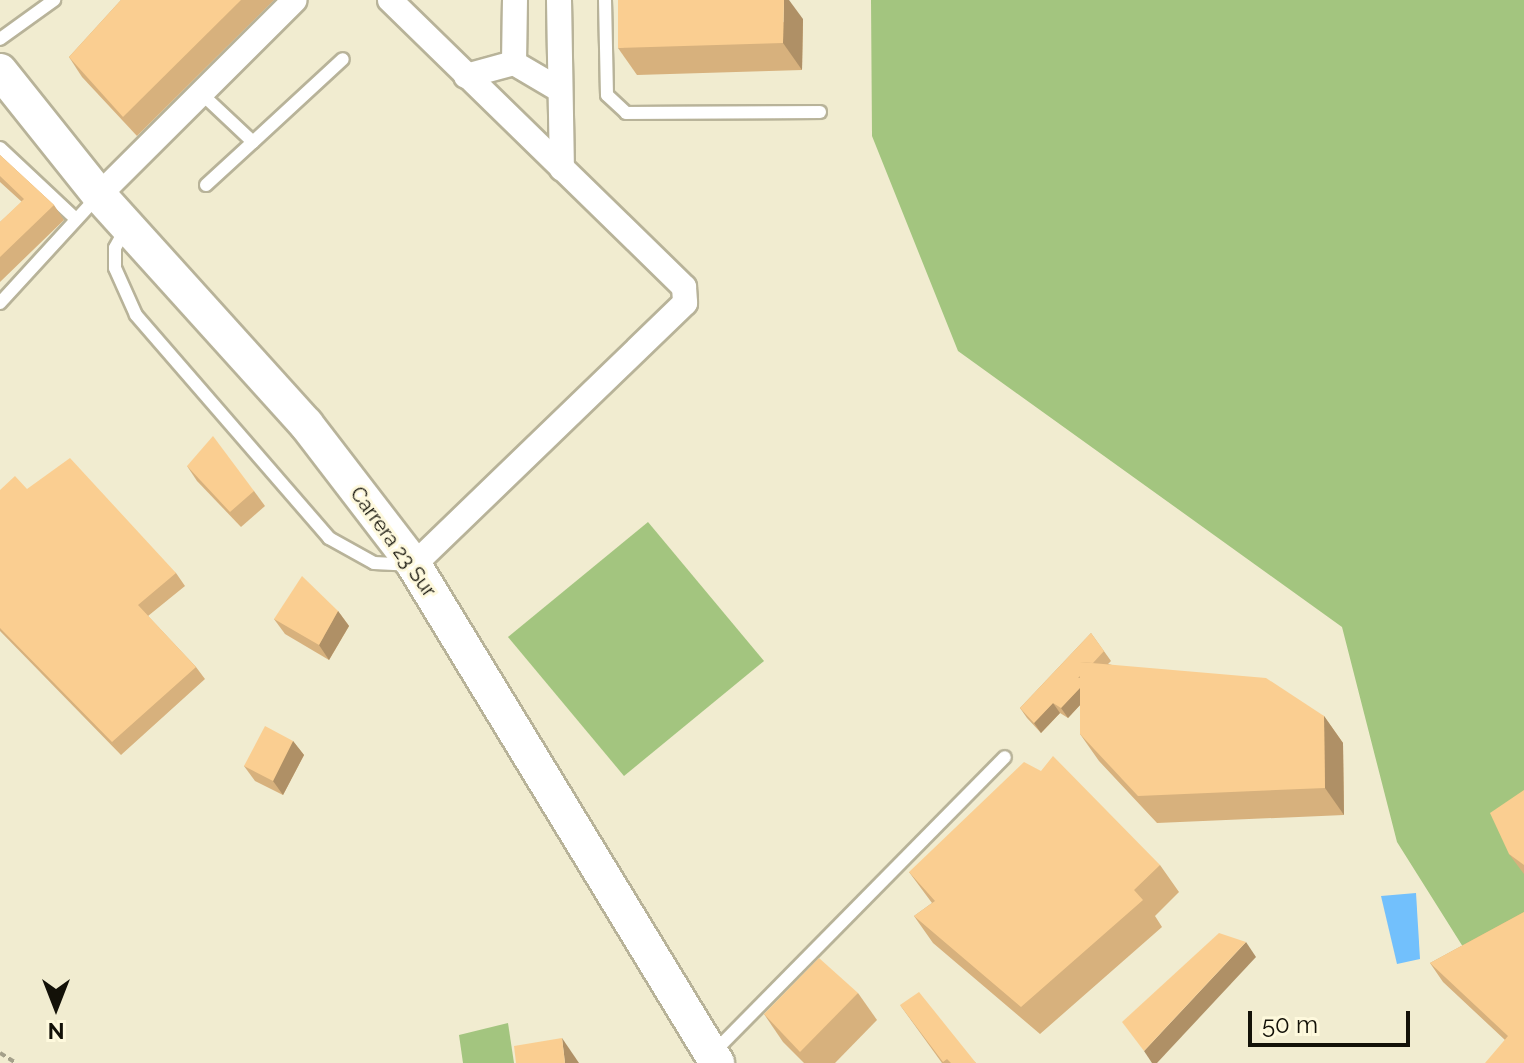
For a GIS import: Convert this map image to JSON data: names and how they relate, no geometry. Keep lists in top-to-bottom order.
{
  "streets": {
    "main road": ["Carrera 23 Sur"]
  },
  "scale_bar": "50 m",
  "north": "bottom"
}
